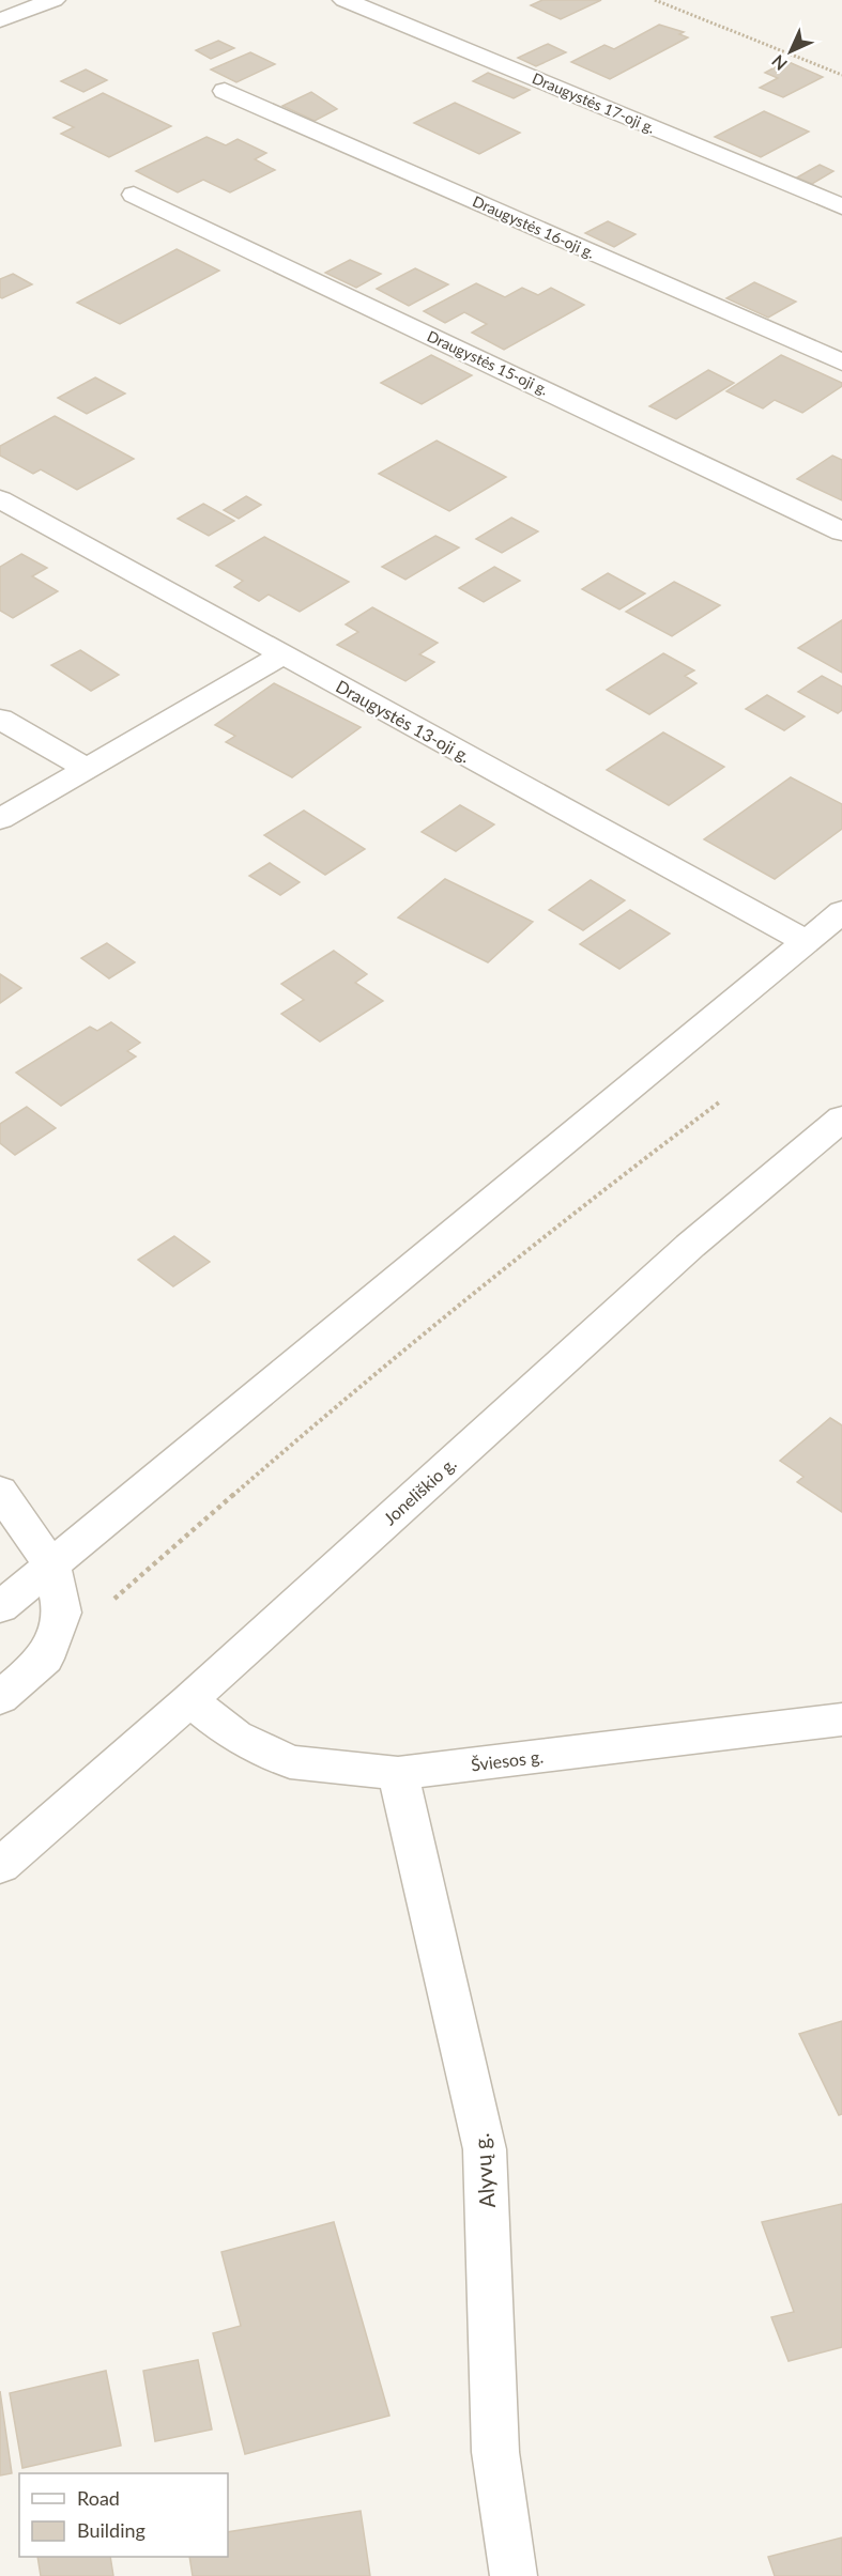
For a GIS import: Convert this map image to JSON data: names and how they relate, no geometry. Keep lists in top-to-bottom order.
{
  "streets": {
    "street": [
      "Draugystės 17-oji g.",
      "Draugystės 16-oji g.",
      "Draugystės 15-oji g.",
      "Draugystės 13-oji g.",
      "Joneliškio g.",
      "Šviesos g.",
      "Alyvų g."
    ]
  },
  "crossings": [
    ["Joneliškio g.", "Šviesos g."],
    ["Šviesos g.", "Alyvų g."]
  ],
  "legend": ["Road", "Building"],
  "north": "bottom left"
}
